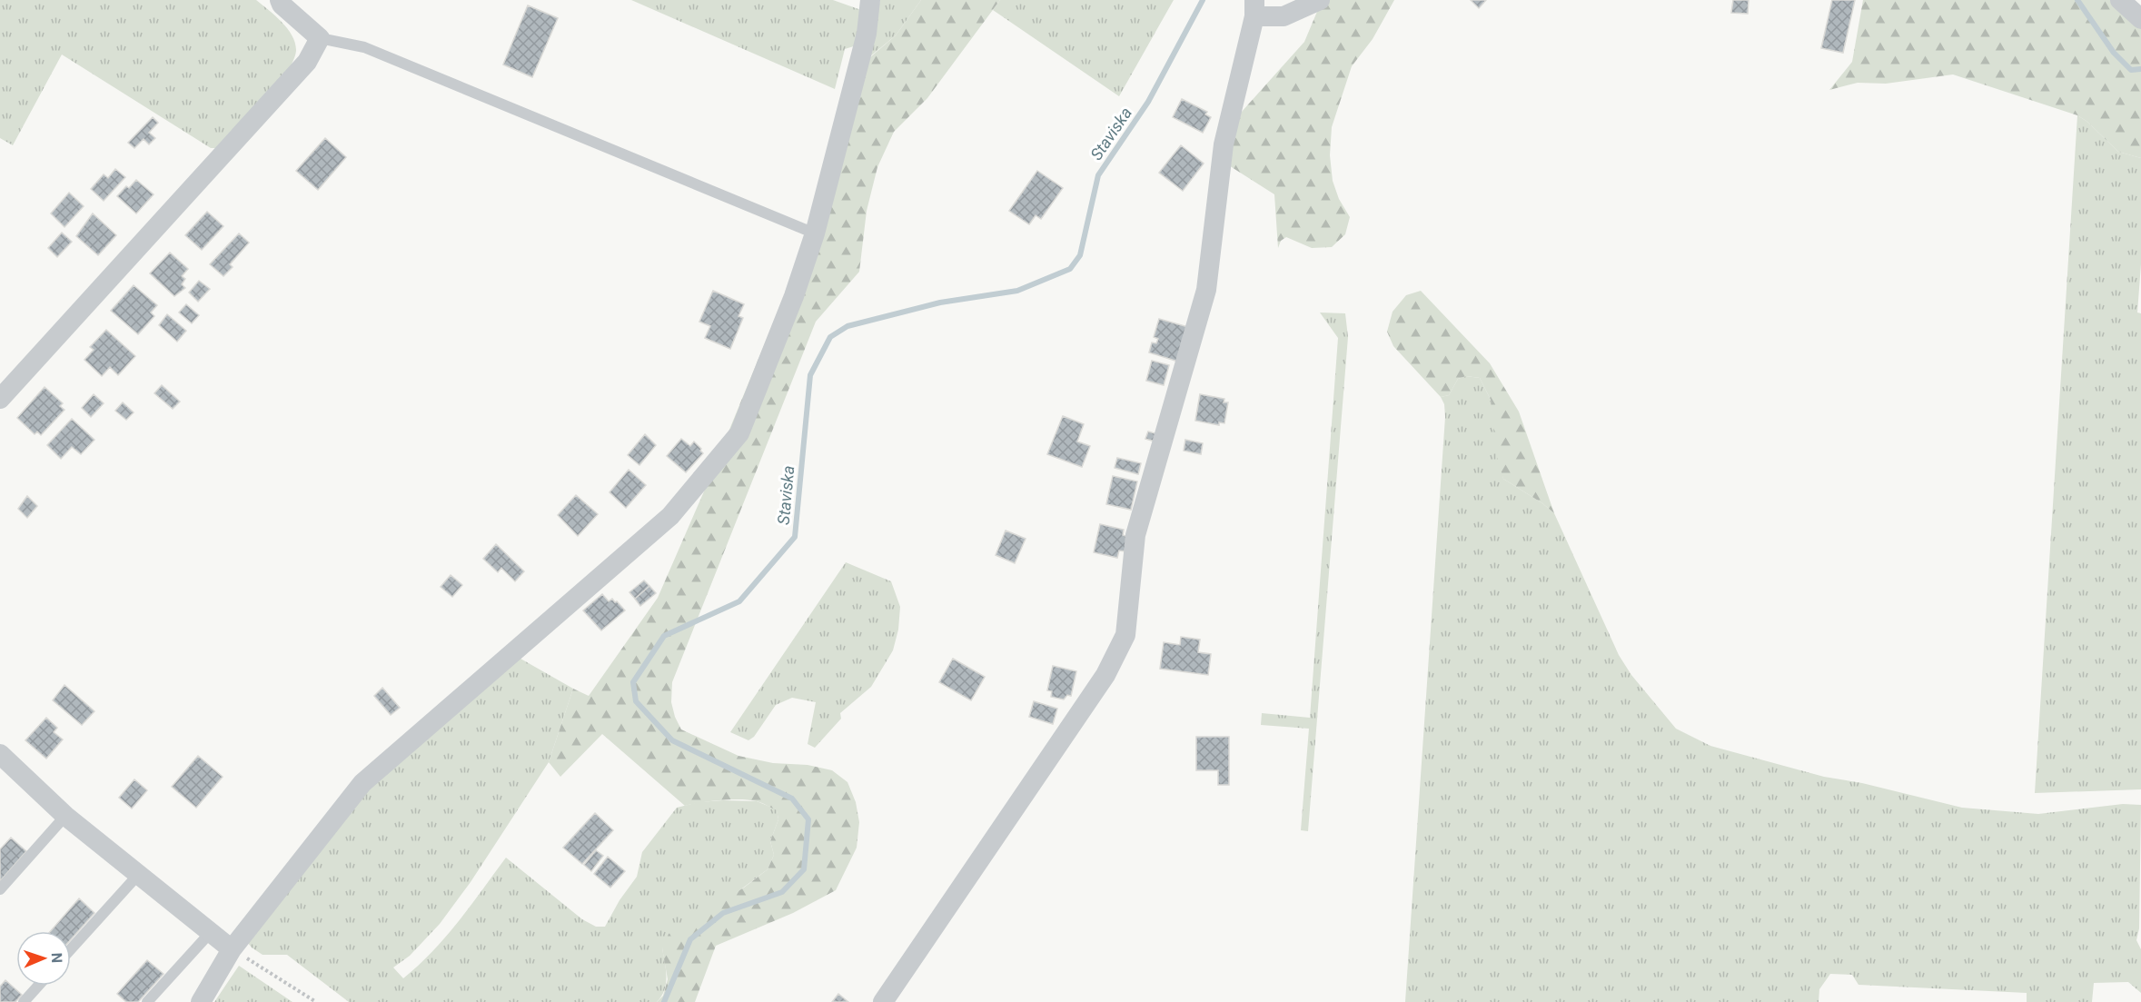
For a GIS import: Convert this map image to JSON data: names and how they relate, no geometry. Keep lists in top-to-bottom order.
{
  "water": ["Staviska"],
  "north": "right"
}
